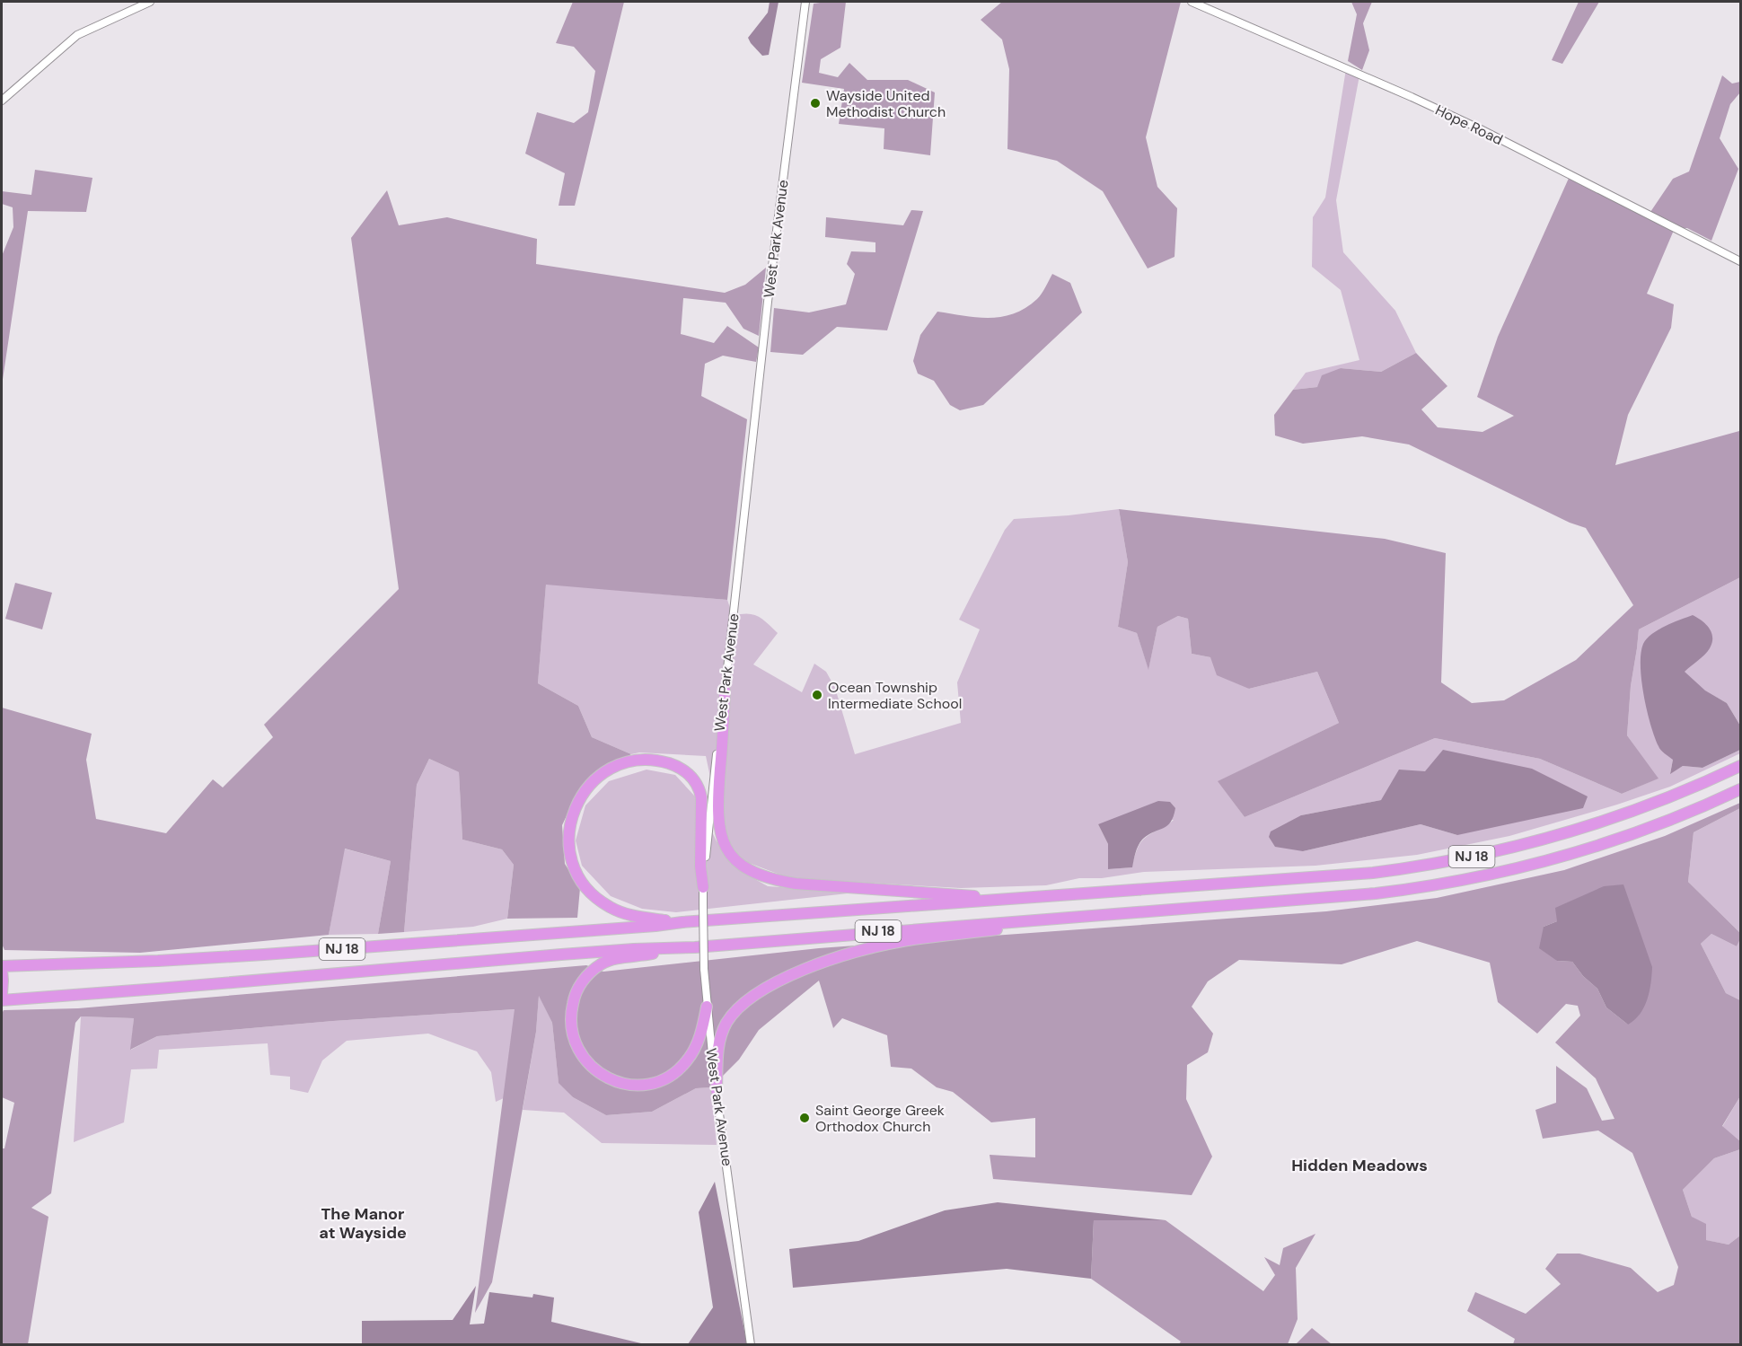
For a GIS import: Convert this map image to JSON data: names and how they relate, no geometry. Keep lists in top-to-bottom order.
{
  "streets": {
    "highway": ["NJ 18"],
    "street": ["Hope Road", "West Park Avenue"]
  },
  "districts": ["Hidden Meadows", "The Manor at Wayside"],
  "places": ["Wayside United Methodist Church", "Ocean Township Intermediate School", "Saint George Greek Orthodox Church"]
}
